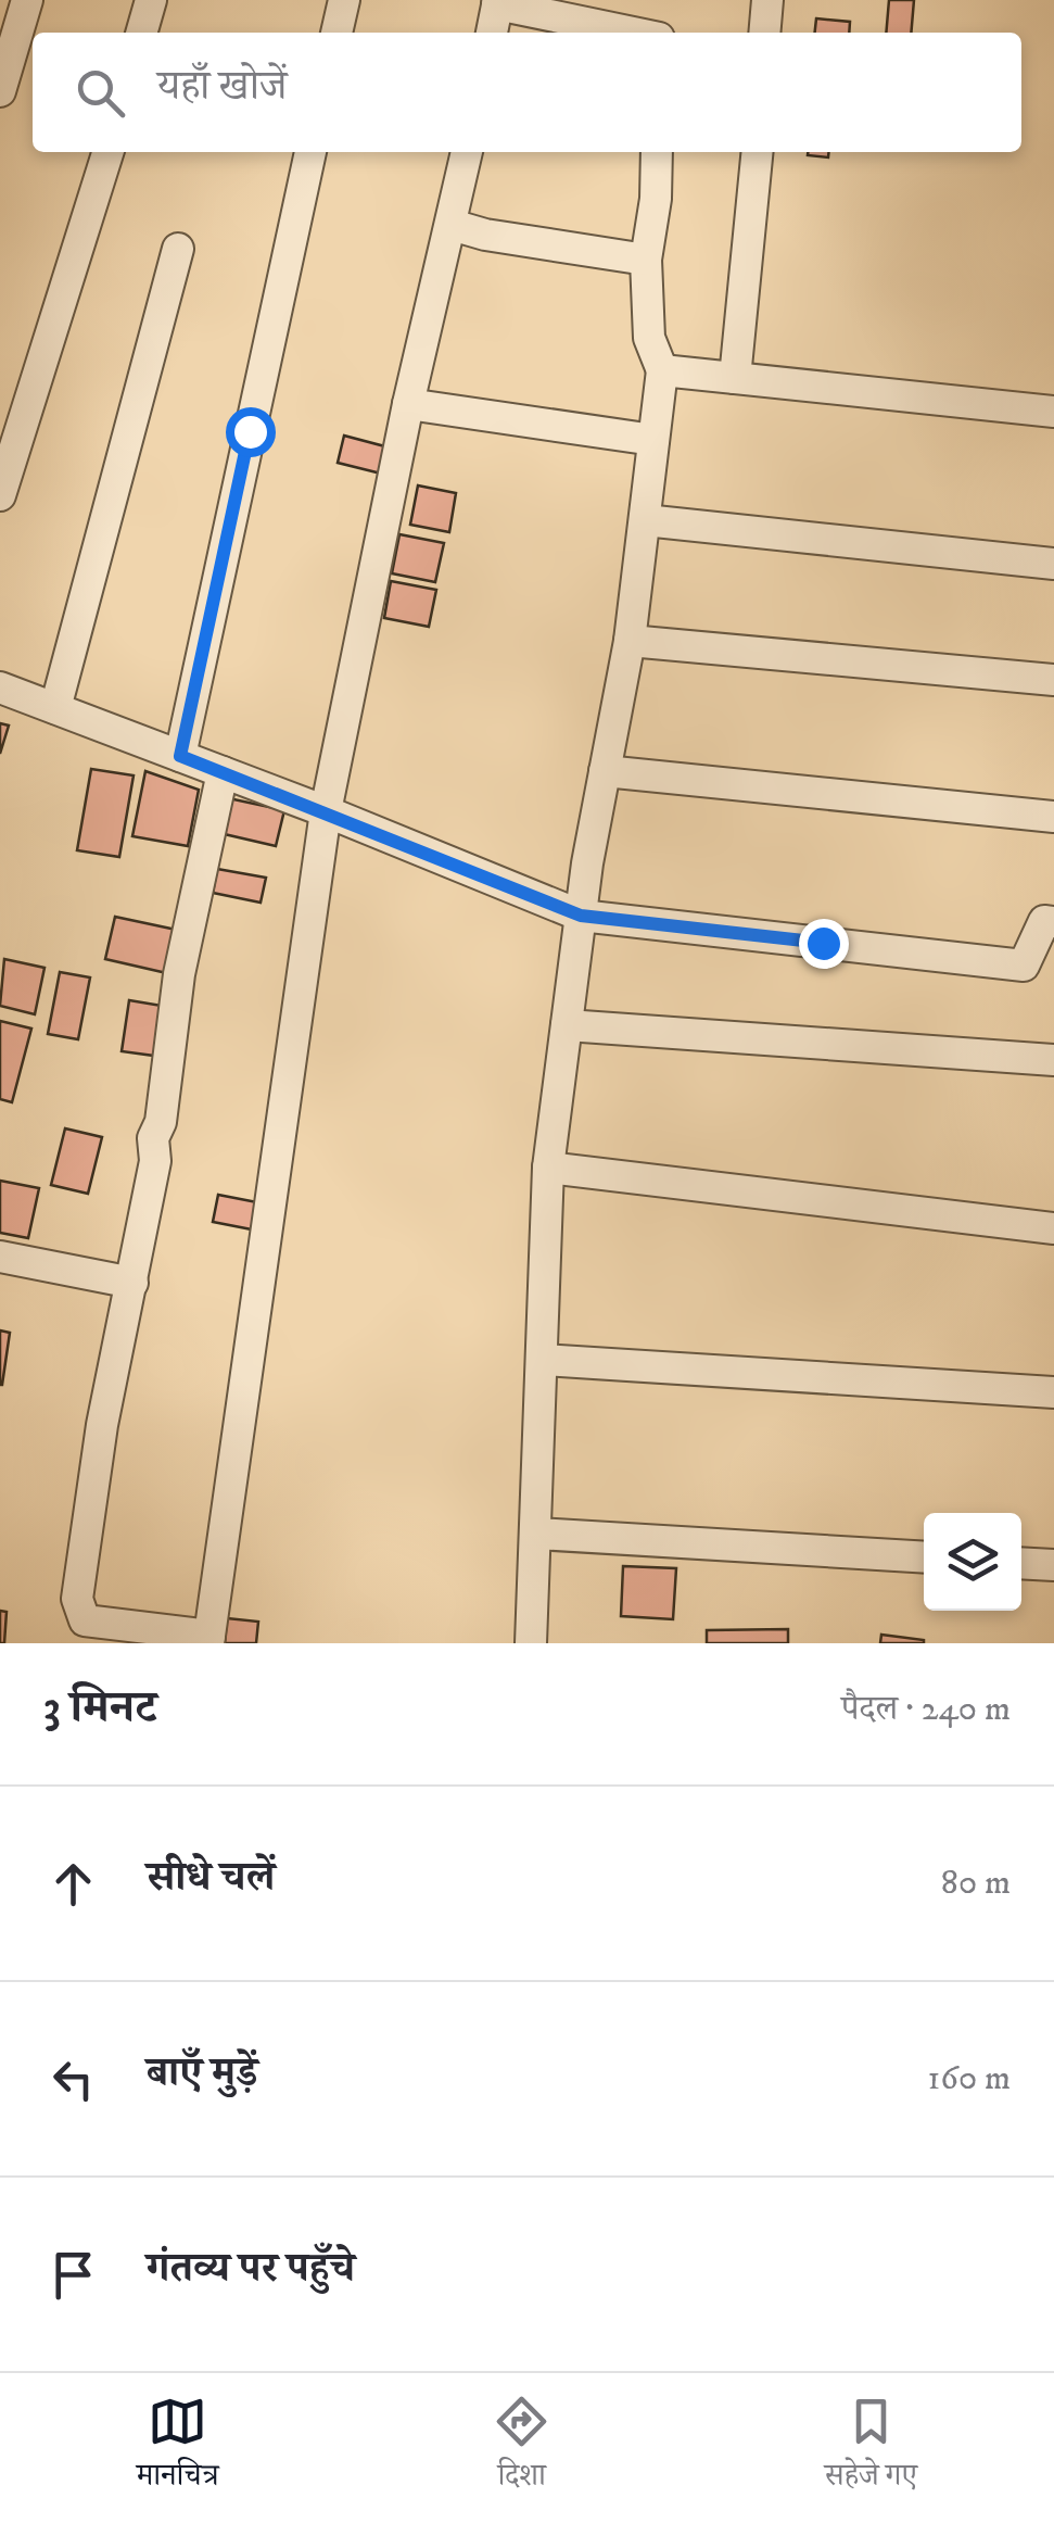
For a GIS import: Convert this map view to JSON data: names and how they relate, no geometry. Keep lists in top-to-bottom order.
{
  "page": {
    "search": "यहाँ खोजें",
    "heading": ["3 मिनट", "पैदल · 240 m"],
    "list": [
      ["सीधे चलें", "80 m"],
      ["बाएँ मुड़ें", "160 m"],
      "गंतव्य पर पहुँचे"
    ],
    "nav": ["मानचित्र", "दिशा", "सहेजे गए"]
  }
}
